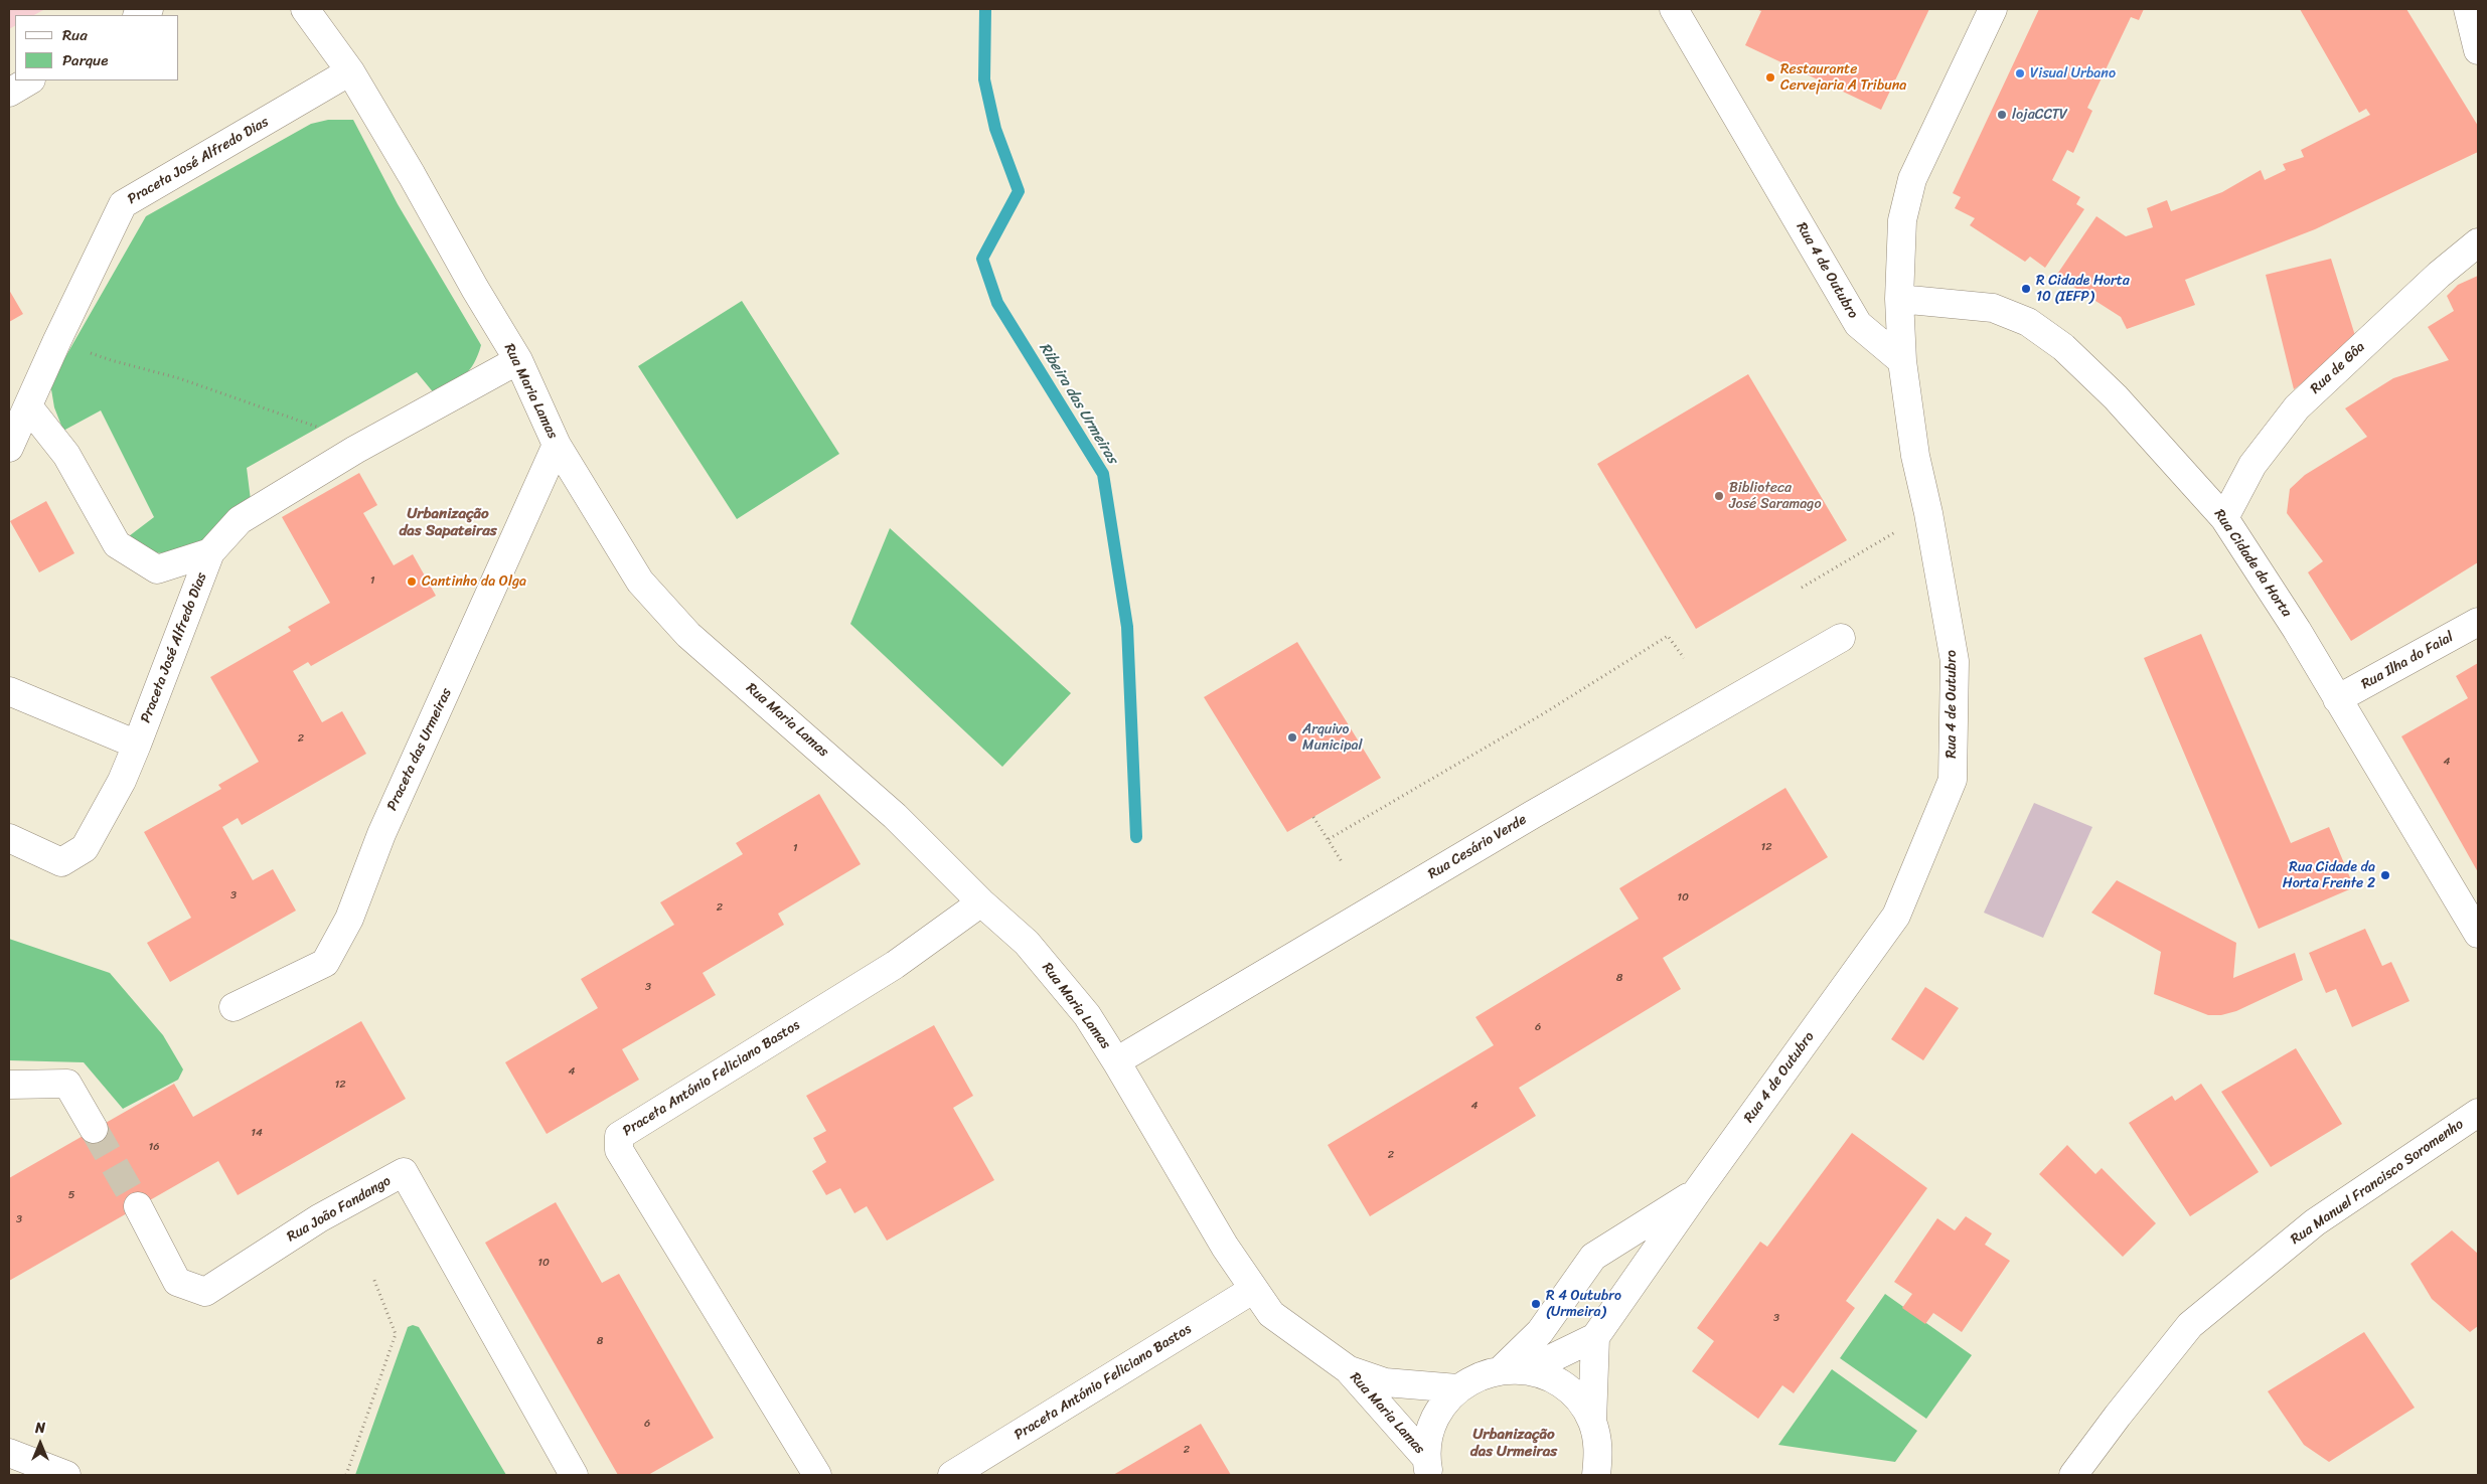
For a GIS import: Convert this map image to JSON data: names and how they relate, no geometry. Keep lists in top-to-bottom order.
{
  "streets": {
    "street": [
      "Praceta José Alfredo Dias",
      "Rua 4 de Outubro",
      "Rua de Gôa",
      "Rua Maria Lamas",
      "Rua Cidade da Horta",
      "Rua Ilha do Faial",
      "Praceta das Urmeiras",
      "Rua Cesário Verde",
      "Praceta António Feliciano Bastos",
      "Rua Manuel Francisco Soromenho",
      "Rua João Fandango"
    ]
  },
  "crossings": [
    ["Praceta José Alfredo Dias", "Rua Maria Lamas"],
    ["Rua 4 de Outubro", "Rua Maria Lamas"],
    ["Rua de Gôa", "Rua Cidade da Horta"],
    ["Rua Maria Lamas", "Praceta das Urmeiras"],
    ["Rua Maria Lamas", "Rua Cesário Verde"],
    ["Rua Maria Lamas", "Praceta António Feliciano Bastos"],
    ["Rua Cidade da Horta", "Rua Ilha do Faial"]
  ],
  "districts": ["Urbanização das Sapateiras", "Urbanização das Urmeiras"],
  "water": ["Ribeira das Urmeiras"],
  "places": [
    "Visual Urbano",
    "Restaurante Cervejaria A Tribuna",
    "lojaCCTV",
    "R Cidade Horta 10 (IEFP)",
    "Biblioteca José Saramago",
    "Cantinho da Olga",
    "Arquivo Municipal",
    "Rua Cidade da Horta Frente 2",
    "R 4 Outubro (Urmeira)"
  ],
  "house_numbers": [
    "1",
    "2",
    "4",
    "12",
    "1",
    "3",
    "10",
    "2",
    "8",
    "3",
    "6",
    "4",
    "12",
    "4",
    "14",
    "16",
    "2",
    "5",
    "3",
    "10",
    "3",
    "8",
    "6",
    "2"
  ],
  "legend": ["Rua", "Parque"],
  "north": "top"
}
